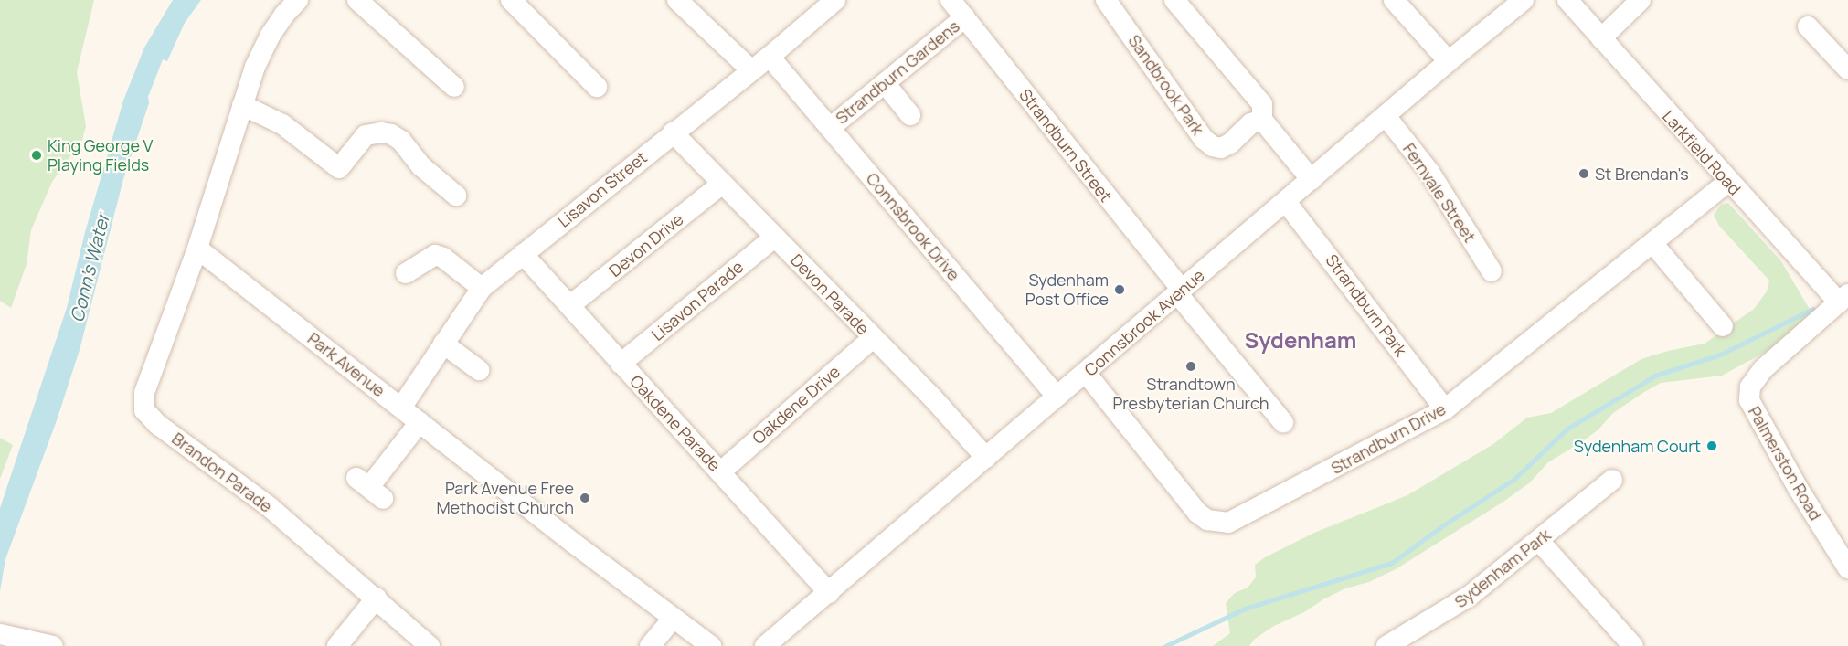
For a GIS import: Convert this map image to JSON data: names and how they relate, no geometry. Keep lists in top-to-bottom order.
{
  "streets": {
    "street": [
      "Strandburn Gardens",
      "Sandbrook Park",
      "Strandburn Street",
      "Larkfield Road",
      "Lisavon Street",
      "Fernvale Street",
      "Connsbrook Drive",
      "Devon Drive",
      "Devon Parade",
      "Lisavon Parade",
      "Strandburn Park",
      "Connsbrook Avenue",
      "Park Avenue",
      "Oakdene Drive",
      "Oakdene Parade",
      "Strandburn Drive",
      "Palmerston Road",
      "Brandon Parade",
      "Sydenham Park"
    ]
  },
  "crossings": [
    ["Strandburn Gardens", "Strandburn Street"],
    ["Strandburn Gardens", "Connsbrook Drive"],
    ["Strandburn Street", "Connsbrook Avenue"],
    ["Larkfield Road", "Strandburn Drive"],
    ["Larkfield Road", "Palmerston Road"],
    ["Lisavon Street", "Connsbrook Drive"],
    ["Lisavon Street", "Devon Parade"],
    ["Lisavon Street", "Park Avenue"],
    ["Lisavon Street", "Oakdene Parade"],
    ["Fernvale Street", "Connsbrook Avenue"],
    ["Connsbrook Drive", "Connsbrook Avenue"],
    ["Devon Drive", "Devon Parade"],
    ["Devon Drive", "Oakdene Parade"],
    ["Devon Parade", "Lisavon Parade"],
    ["Devon Parade", "Connsbrook Avenue"],
    ["Devon Parade", "Oakdene Drive"],
    ["Lisavon Parade", "Oakdene Parade"],
    ["Strandburn Park", "Connsbrook Avenue"],
    ["Strandburn Park", "Strandburn Drive"],
    ["Connsbrook Avenue", "Oakdene Parade"],
    ["Connsbrook Avenue", "Strandburn Drive"],
    ["Park Avenue", "Brandon Parade"],
    ["Oakdene Drive", "Oakdene Parade"]
  ],
  "districts": ["Sydenham"],
  "water": ["Conn's Water"],
  "places": [
    "King George V Playing Fields",
    "St Brendan's",
    "Sydenham Post Office",
    "Strandtown Presbyterian Church",
    "Sydenham Court",
    "Park Avenue Free Methodist Church"
  ]
}
